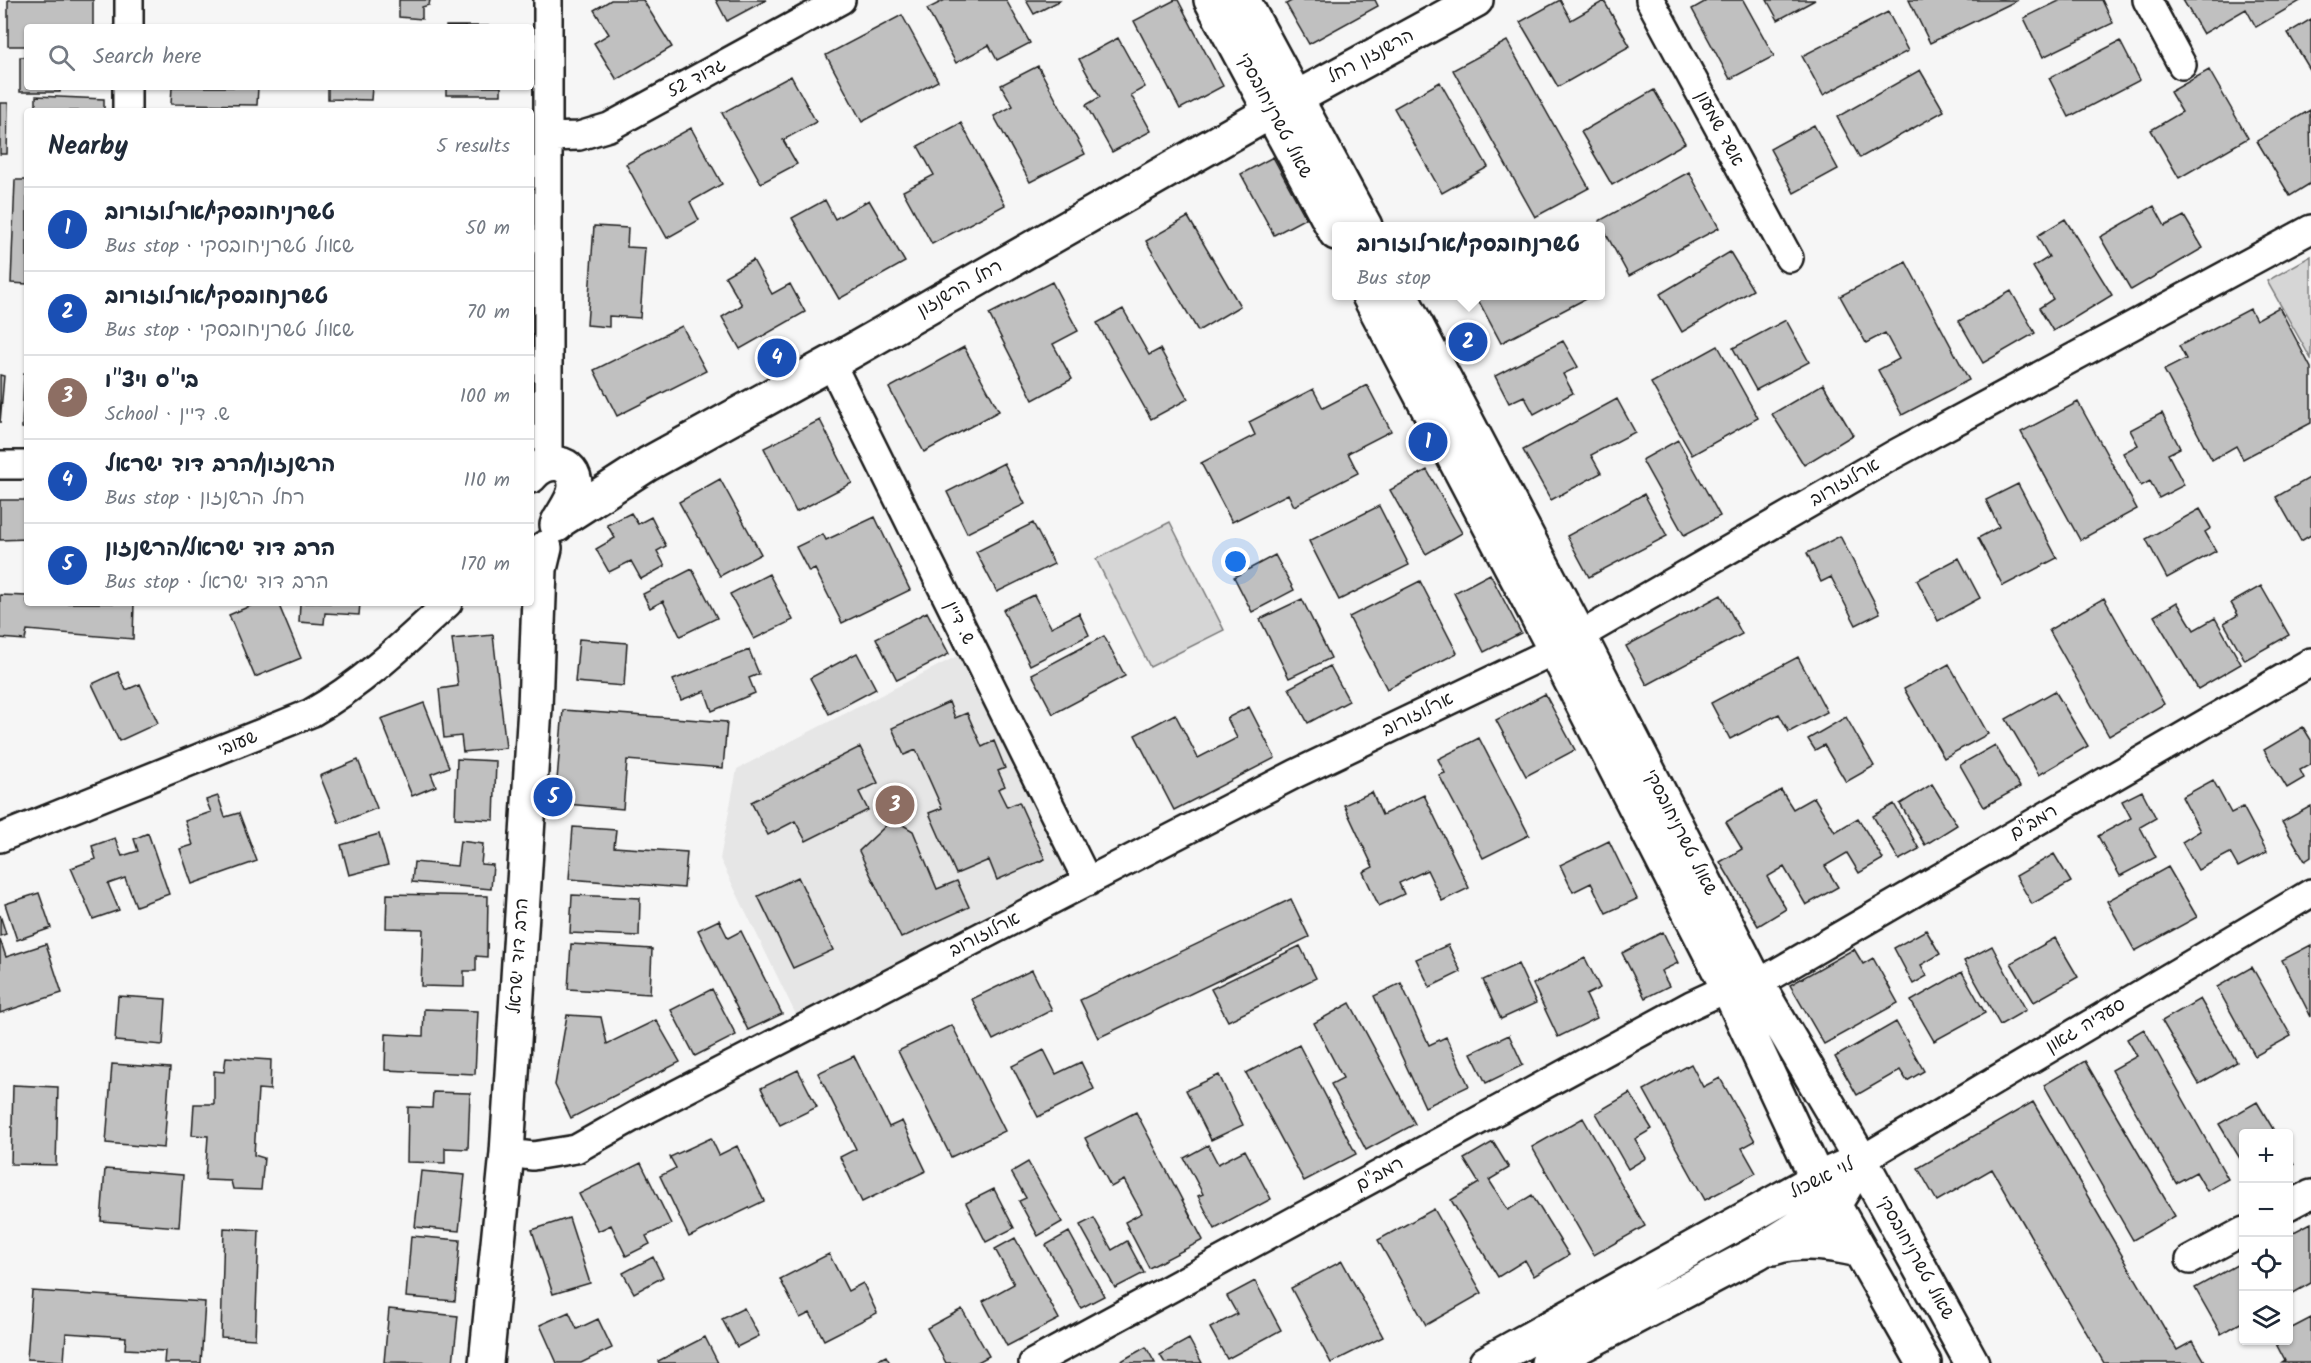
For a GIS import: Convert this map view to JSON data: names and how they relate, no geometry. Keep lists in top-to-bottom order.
{
  "streets": {
    "street": [
      "הרשנזון רחל",
      "גדוד 52",
      "שאול טשרניחובסקי",
      "אשד שמעון",
      "רחל הרשנזון",
      "ארלוזורוב",
      "ש. דיין",
      "שעובי",
      "רמב\"ם",
      "הרב דוד ישראל",
      "סעדיה גאון",
      "לוי אשכול"
    ]
  },
  "crossings": [
    ["הרשנזון רחל", "שאול טשרניחובסקי"],
    ["הרשנזון רחל", "רחל הרשנזון"],
    ["שאול טשרניחובסקי", "רחל הרשנזון"],
    ["שאול טשרניחובסקי", "ארלוזורוב"],
    ["שאול טשרניחובסקי", "רמב\"ם"],
    ["שאול טשרניחובסקי", "סעדיה גאון"],
    ["שאול טשרניחובסקי", "לוי אשכול"],
    ["רחל הרשנזון", "ש. דיין"],
    ["רחל הרשנזון", "הרב דוד ישראל"],
    ["ארלוזורוב", "ש. דיין"],
    ["ארלוזורוב", "הרב דוד ישראל"],
    ["סעדיה גאון", "לוי אשכול"]
  ],
  "page": {
    "search": "Search here",
    "heading": ["Nearby", "5 results"],
    "list": [
      {
        "mark": "1",
        "name": "טשרניחובסקי/ארלוזורוב",
        "note": "Bus stop · שאול טשרניחובסקי",
        "value": "50 m"
      },
      {
        "mark": "2",
        "name": "טשרנחובסקי/ארלוזורוב",
        "note": "Bus stop · שאול טשרניחובסקי",
        "value": "70 m"
      },
      {
        "mark": "3",
        "name": "בי\"ס ויצ\"ו",
        "note": "School · ש. דיין",
        "value": "100 m"
      },
      {
        "mark": "4",
        "name": "הרשנזון/הרב דוד ישראל",
        "note": "Bus stop · רחל הרשנזון",
        "value": "110 m"
      },
      {
        "mark": "5",
        "name": "הרב דוד ישראל/הרשנזון",
        "note": "Bus stop · הרב דוד ישראל",
        "value": "170 m"
      }
    ],
    "popup": ["טשרנחובסקי/ארלוזורוב", "Bus stop"],
    "pins": [
      "2",
      "4",
      "1",
      "5",
      "3"
    ],
    "map_buttons": ["+", "−"]
  }
}
